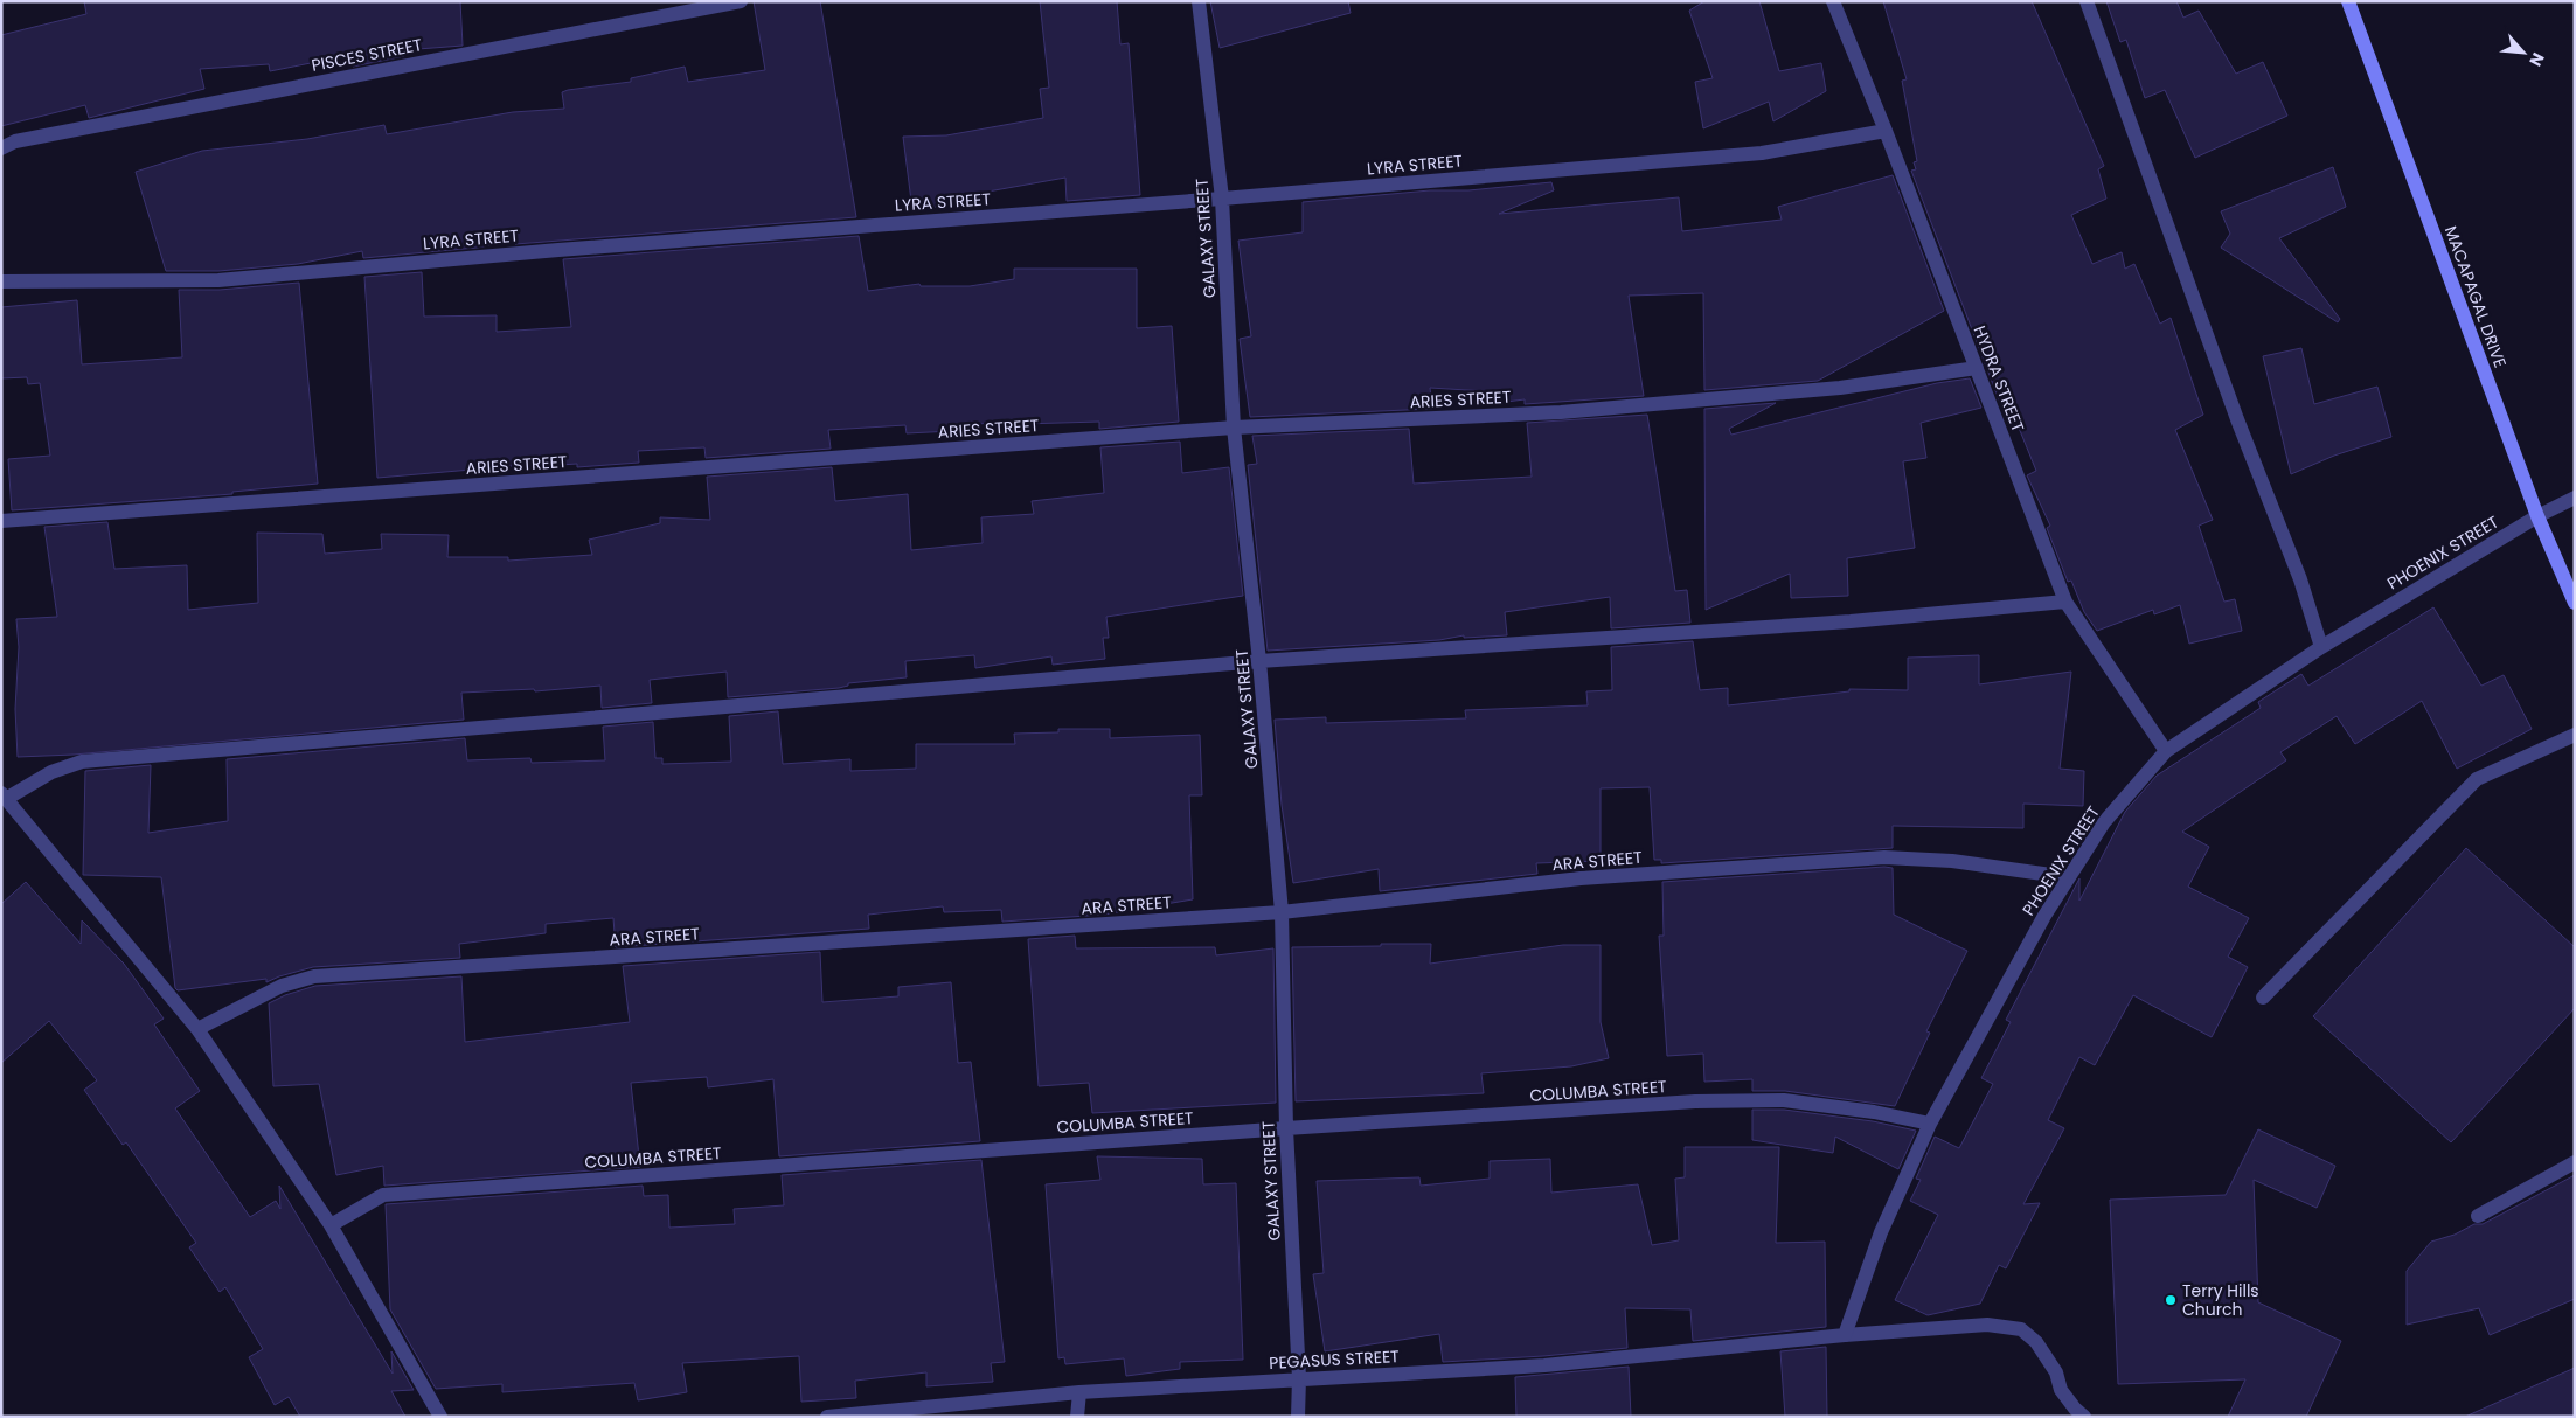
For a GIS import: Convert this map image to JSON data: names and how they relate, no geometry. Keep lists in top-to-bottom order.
{
  "streets": {
    "main road": ["MACAPAGAL DRIVE"],
    "street": [
      "PISCES STREET",
      "LYRA STREET",
      "GALAXY STREET",
      "HYDRA STREET",
      "ARIES STREET",
      "PHOENIX STREET",
      "ARA STREET",
      "COLUMBA STREET",
      "PEGASUS STREET"
    ]
  },
  "crossings": [
    ["LYRA STREET", "GALAXY STREET"],
    ["LYRA STREET", "HYDRA STREET"],
    ["GALAXY STREET", "ARIES STREET"],
    ["GALAXY STREET", "ARA STREET"],
    ["GALAXY STREET", "COLUMBA STREET"],
    ["GALAXY STREET", "PEGASUS STREET"],
    ["MACAPAGAL DRIVE", "PHOENIX STREET"],
    ["HYDRA STREET", "ARIES STREET"],
    ["HYDRA STREET", "PHOENIX STREET"],
    ["PHOENIX STREET", "ARA STREET"],
    ["PHOENIX STREET", "COLUMBA STREET"],
    ["PHOENIX STREET", "PEGASUS STREET"]
  ],
  "places": ["Terry Hills Church"],
  "north": "bottom right"
}
